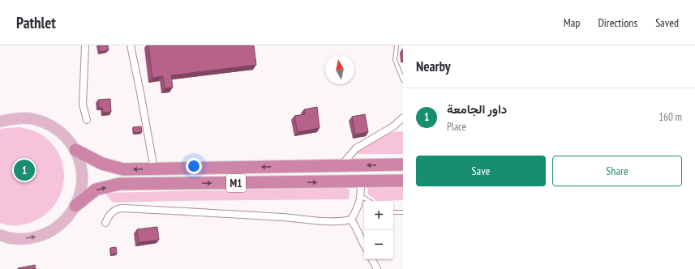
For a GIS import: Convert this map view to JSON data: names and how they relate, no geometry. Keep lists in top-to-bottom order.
{
  "streets": {
    "highway": ["M1"]
  },
  "north": "top",
  "page": {
    "header": "Pathlet",
    "nav": ["Map", "Directions", "Saved"],
    "heading": "Nearby",
    "list": [
      {
        "mark": "1",
        "name": "داور الجامعة",
        "note": "Place",
        "value": "160 m"
      }
    ],
    "buttons": ["Save", "Share"],
    "pins": "1",
    "map_buttons": ["+", "−"]
  }
}
